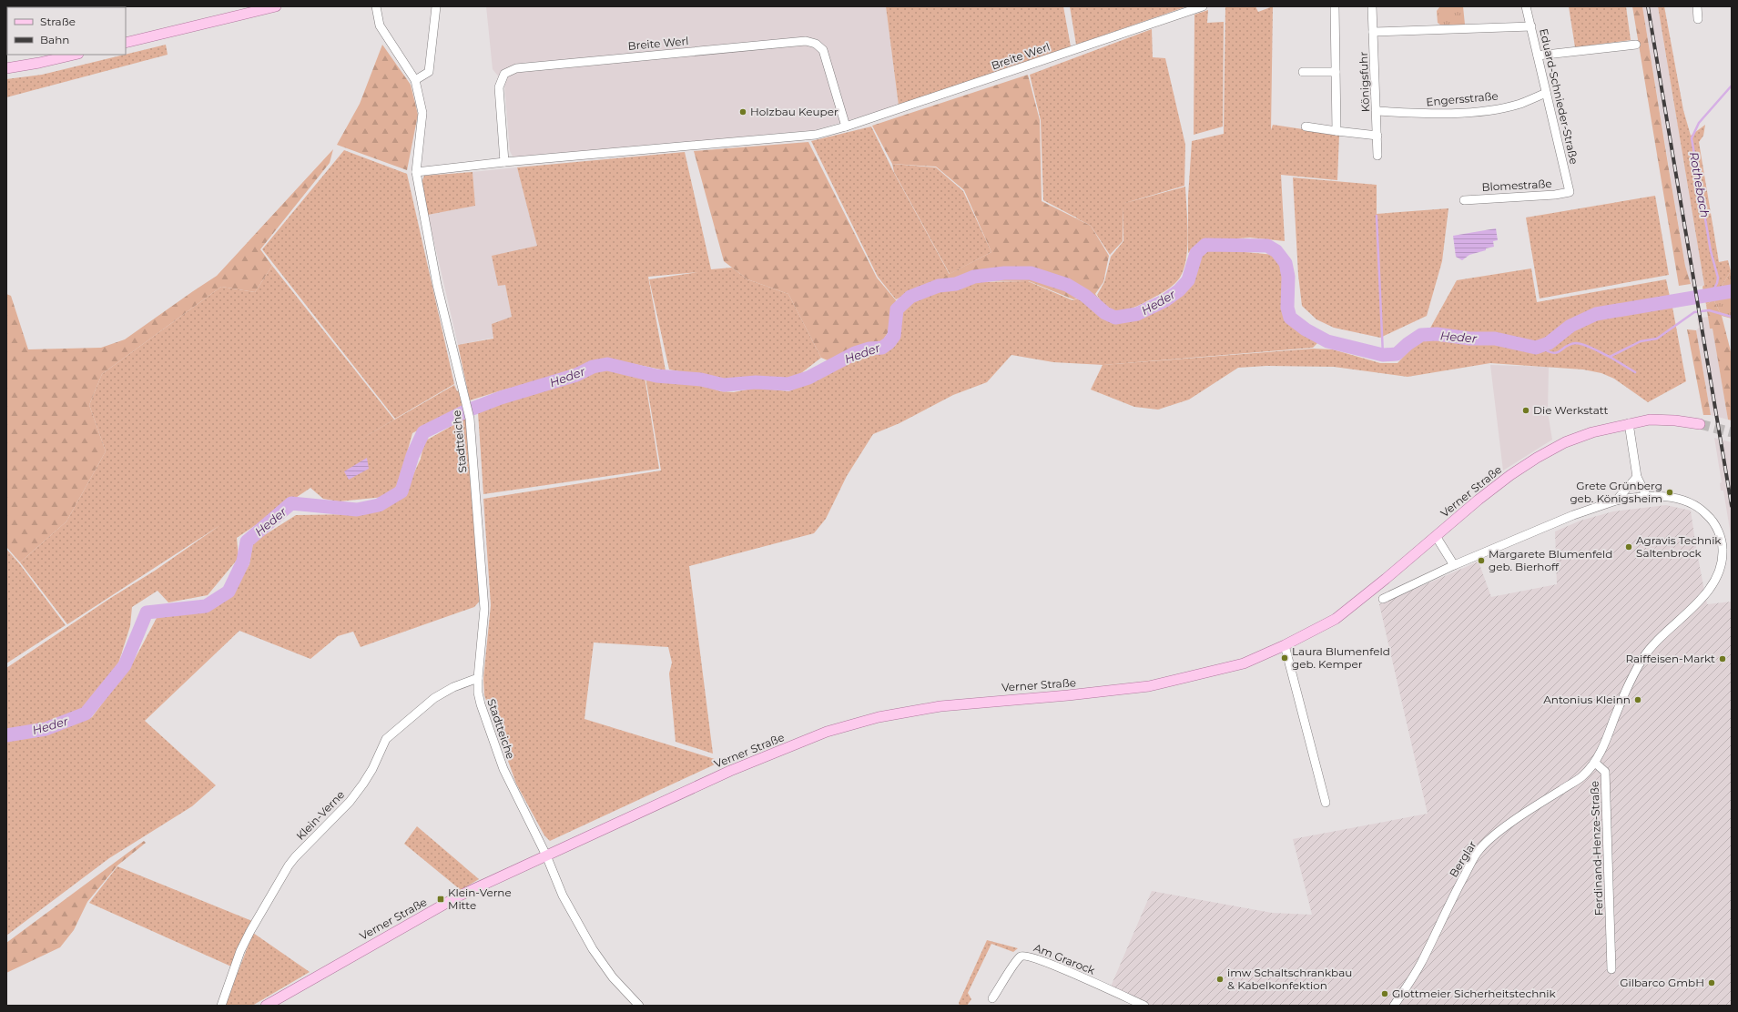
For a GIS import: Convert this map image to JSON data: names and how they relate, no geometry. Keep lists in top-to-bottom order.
{
  "streets": {
    "main road": ["Verner Straße"],
    "street": [
      "Breite Werl",
      "Königsfuhr",
      "Eduard-Schnieder-Straße",
      "Engersstraße",
      "Blomestraße",
      "Stadtteiche",
      "Klein-Verne",
      "Ferdinand-Henze-Straße",
      "Berglar",
      "Am Grarock"
    ]
  },
  "crossings": [
    ["Breite Werl", "Stadtteiche"],
    ["Königsfuhr", "Engersstraße"],
    ["Eduard-Schnieder-Straße", "Engersstraße"],
    ["Eduard-Schnieder-Straße", "Blomestraße"],
    ["Stadtteiche", "Verner Straße"],
    ["Stadtteiche", "Klein-Verne"],
    ["Ferdinand-Henze-Straße", "Berglar"]
  ],
  "water": ["Rothebach", "Heder"],
  "places": {
    "other": [
      "Holzbau Keuper",
      "Die Werkstatt",
      "Grete Grünberg geb. Königsheim",
      "Agravis Technik Saltenbrock",
      "Margarete Blumenfeld geb. Bierhoff",
      "Laura Blumenfeld geb. Kemper",
      "Raiffeisen-Markt",
      "Antonius Kleinn",
      "imw Schaltschrankbau & Kabelkonfektion",
      "Gilbarco GmbH",
      "Glottmeier Sicherheitstechnik"
    ],
    "transit": ["Klein-Verne Mitte"]
  },
  "legend": ["Straße", "Bahn"]
}
